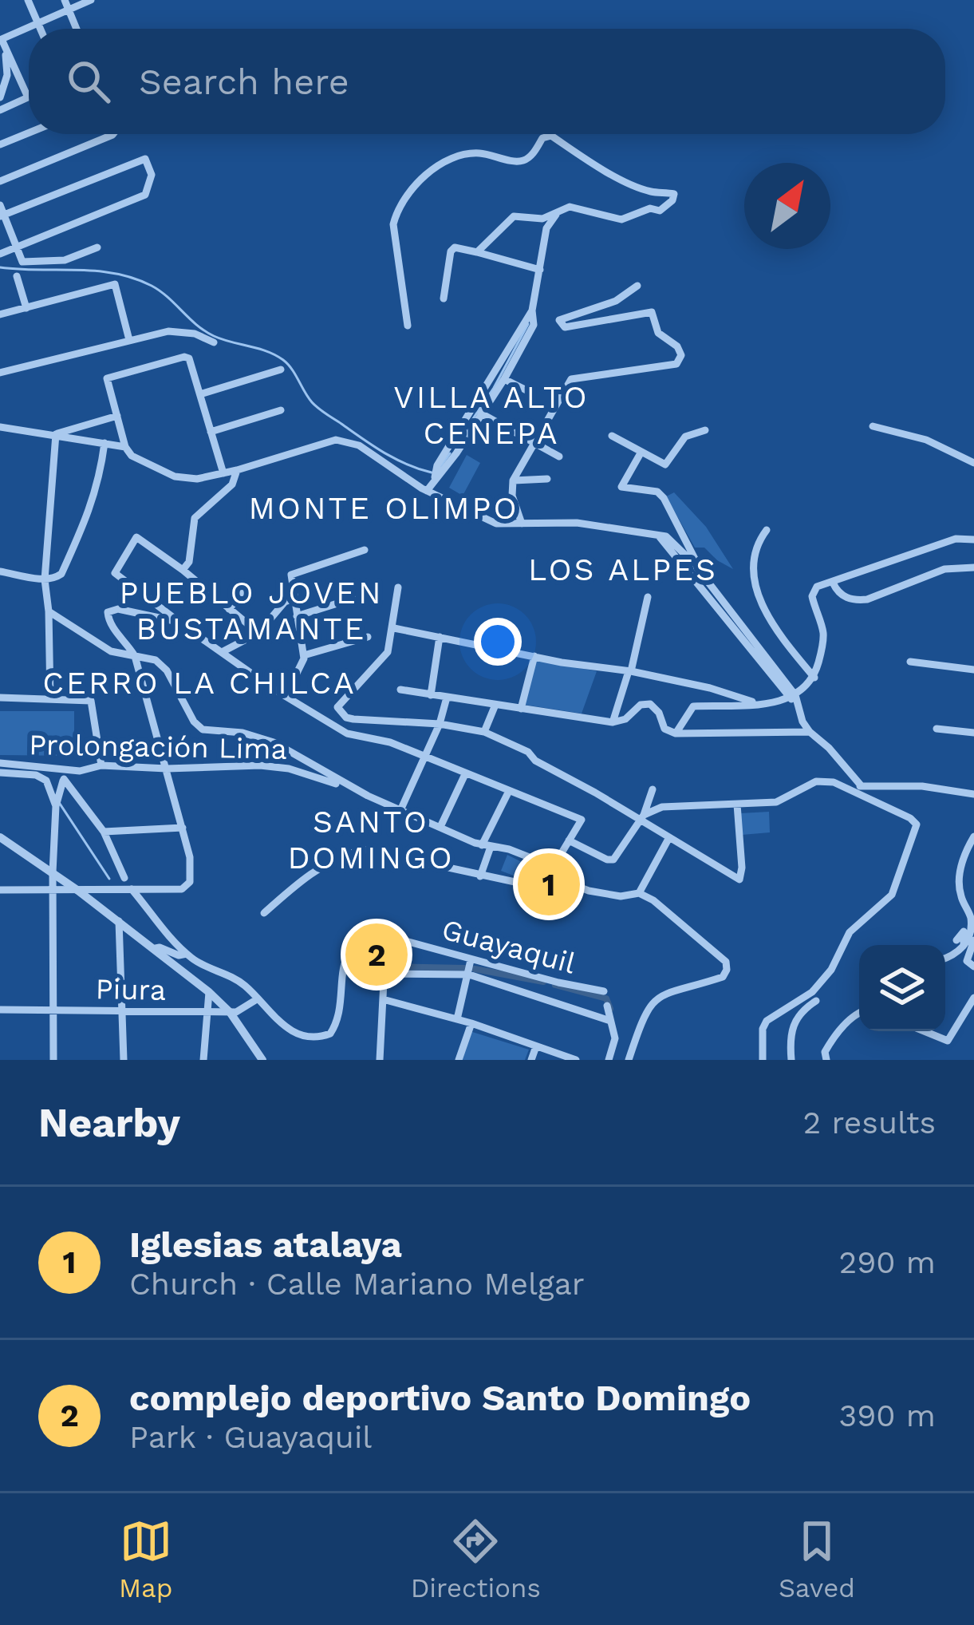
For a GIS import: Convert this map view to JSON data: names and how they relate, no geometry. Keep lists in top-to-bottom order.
{
  "streets": {
    "street": ["Prolongación Lima", "Guayaquil", "Piura"]
  },
  "crossings": [
    ["Guayaquil", "Piura"]
  ],
  "districts": [
    "VILLA ALTO CENEPA",
    "MONTE OLIMPO",
    "LOS ALPES",
    "PUEBLO JOVEN BUSTAMANTE",
    "CERRO LA CHILCA",
    "SANTO DOMINGO"
  ],
  "north": "top right",
  "page": {
    "search": "Search here",
    "pins": ["1", "2"],
    "heading": ["Nearby", "2 results"],
    "list": [
      {
        "mark": "1",
        "name": "Iglesias atalaya",
        "note": "Church · Calle Mariano Melgar",
        "value": "290 m"
      },
      {
        "mark": "2",
        "name": "complejo deportivo Santo Domingo",
        "note": "Park · Guayaquil",
        "value": "390 m"
      }
    ],
    "nav": ["Map", "Directions", "Saved"]
  }
}
